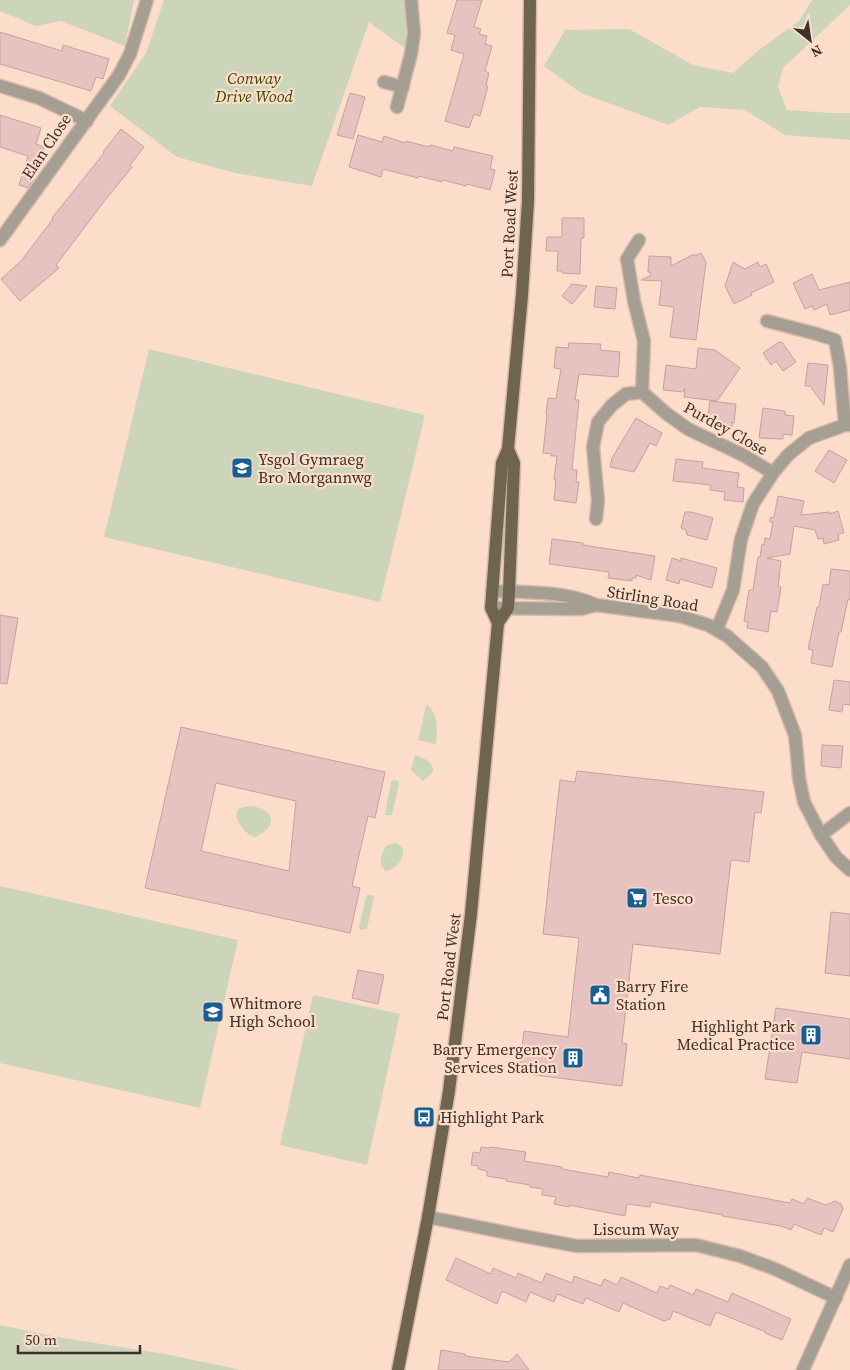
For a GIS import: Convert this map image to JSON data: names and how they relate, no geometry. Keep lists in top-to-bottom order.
{
  "streets": {
    "main road": ["Port Road West"],
    "street": [
      "Elan Close",
      "Purdey Close",
      "Stirling Road",
      "Liscum Way"
    ]
  },
  "crossings": [
    ["Port Road West", "Stirling Road"],
    ["Port Road West", "Liscum Way"]
  ],
  "parks": ["Conway Drive Wood"],
  "places": {
    "school or university": ["Ysgol Gymraeg Bro Morgannwg", "Whitmore High School"],
    "supermarket": ["Tesco"],
    "public building": ["Barry Fire Station"],
    "building": ["Highlight Park Medical Practice", "Barry Emergency Services Station"],
    "bus stop": ["Highlight Park"]
  },
  "scale_bar": "50 m",
  "north": "bottom right"
}
